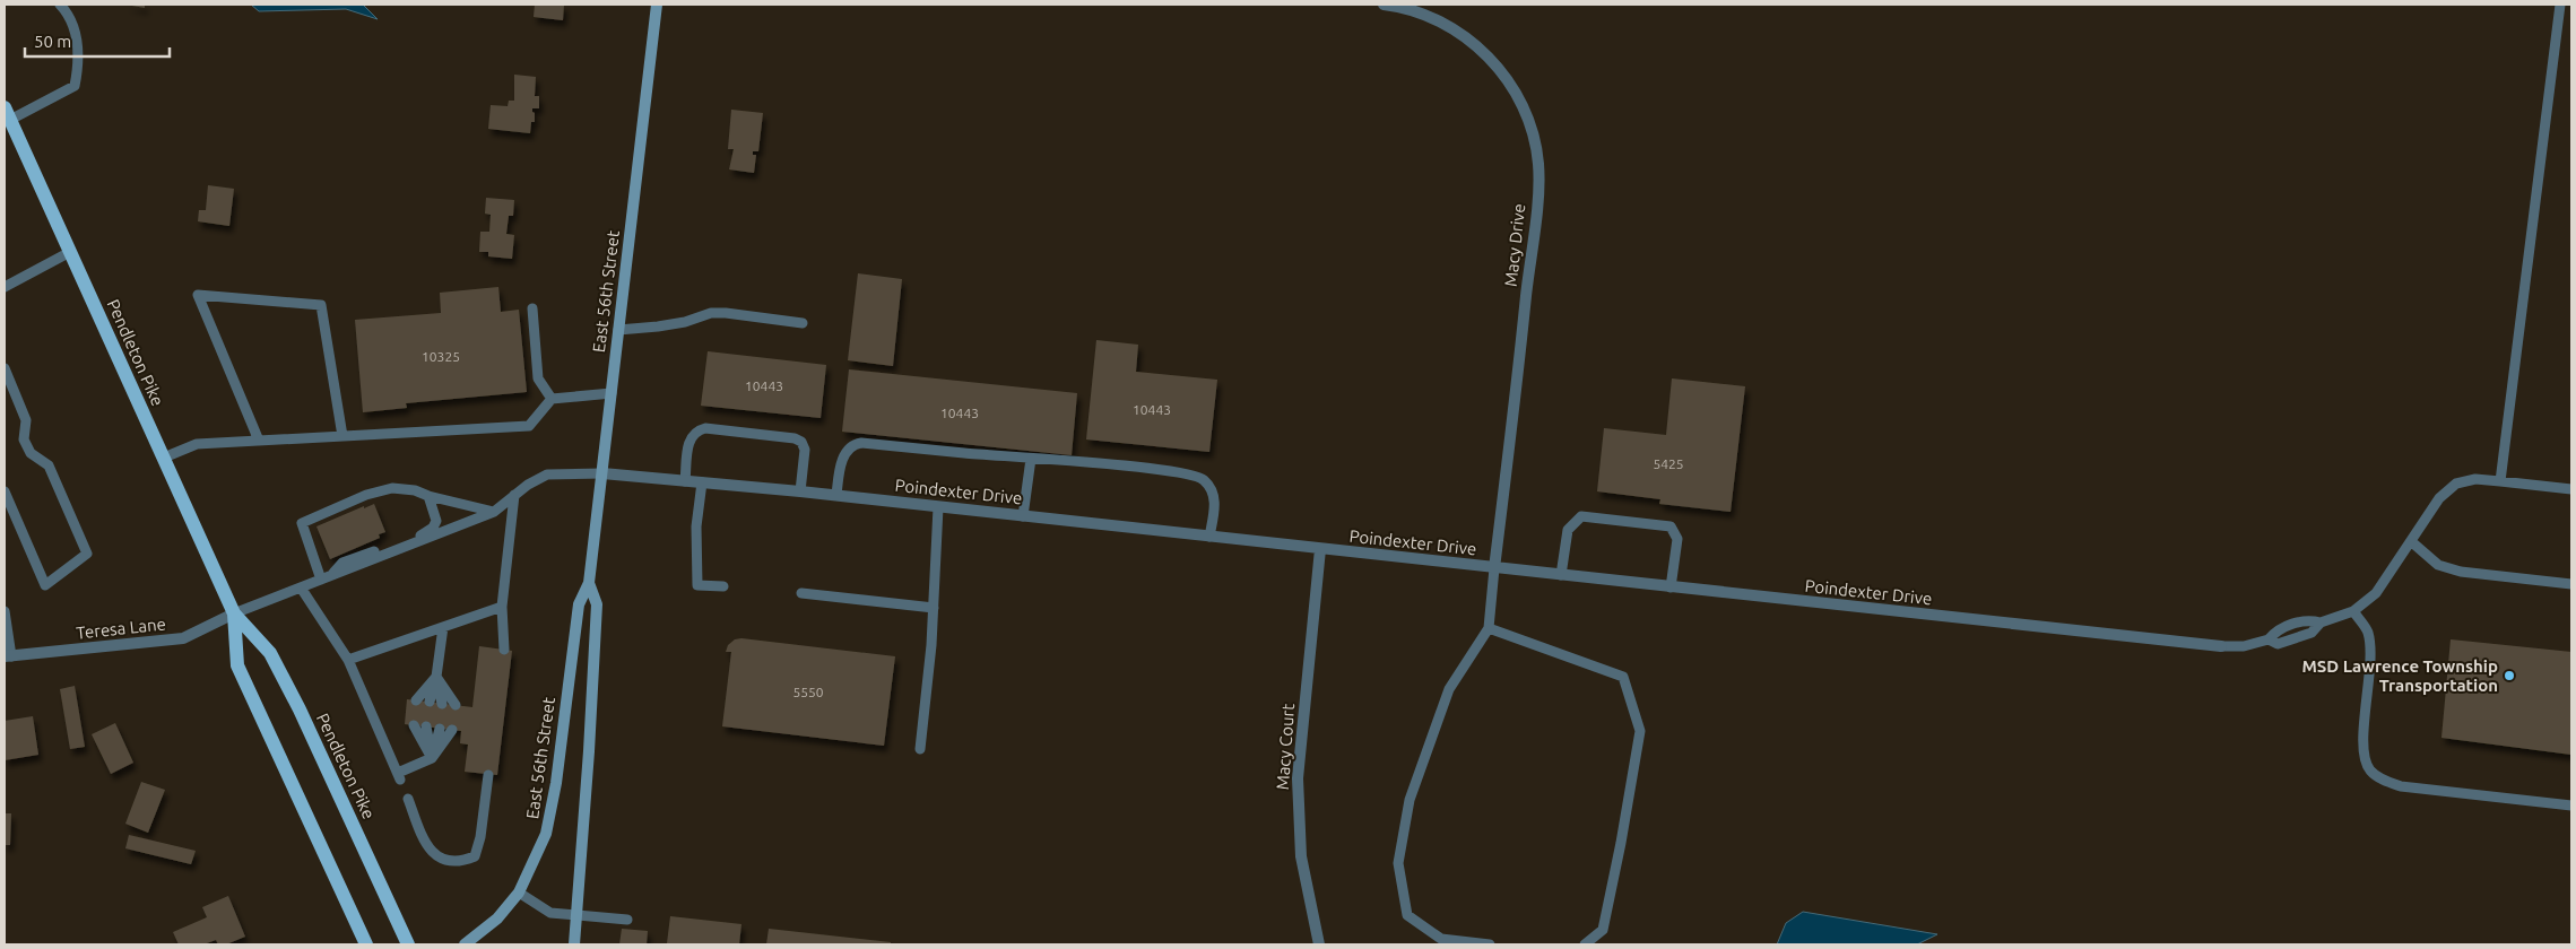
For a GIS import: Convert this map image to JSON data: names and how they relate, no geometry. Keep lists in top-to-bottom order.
{
  "streets": {
    "main road": ["East 56th Street", "Pendleton Pike"],
    "street": [
      "Macy Drive",
      "Poindexter Drive",
      "Teresa Lane",
      "Macy Court"
    ]
  },
  "crossings": [
    ["Macy Drive", "Poindexter Drive"],
    ["East 56th Street", "Poindexter Drive"],
    ["Pendleton Pike", "Teresa Lane"],
    ["Poindexter Drive", "Macy Court"]
  ],
  "places": ["MSD Lawrence Township Transportation"],
  "house_numbers": [
    "10325",
    "10443",
    "10443",
    "10443",
    "5425",
    "5550"
  ],
  "scale_bar": "50 m"
}
